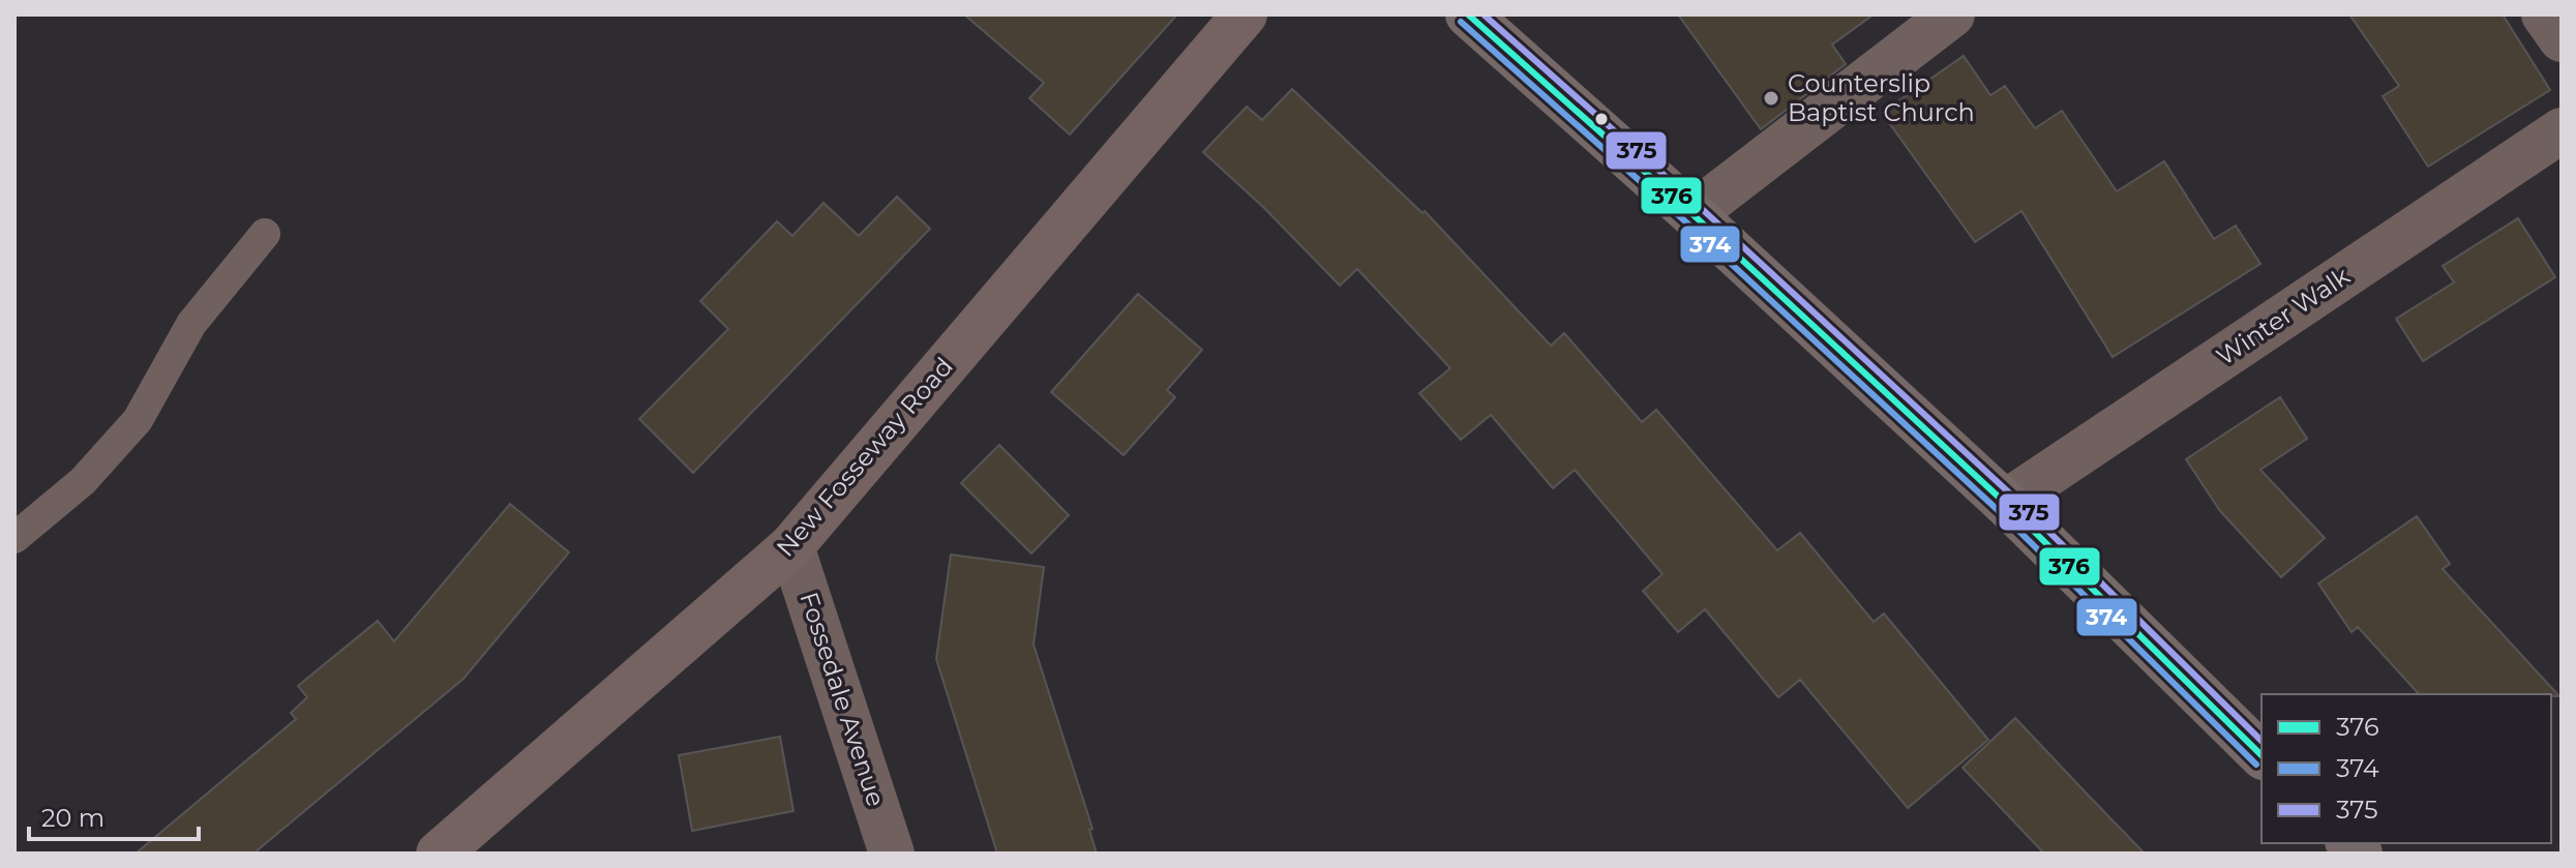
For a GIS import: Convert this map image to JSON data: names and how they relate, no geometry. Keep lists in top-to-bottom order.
{
  "streets": {
    "street": ["Winter Walk", "New Fosseway Road", "Fossedale Avenue"]
  },
  "crossings": [
    ["New Fosseway Road", "Fossedale Avenue"]
  ],
  "places": ["Counterslip Baptist Church"],
  "lines": ["transit line 376", "transit line 375", "transit line 374"],
  "legend": ["376", "374", "375"],
  "scale_bar": "20 m"
}
